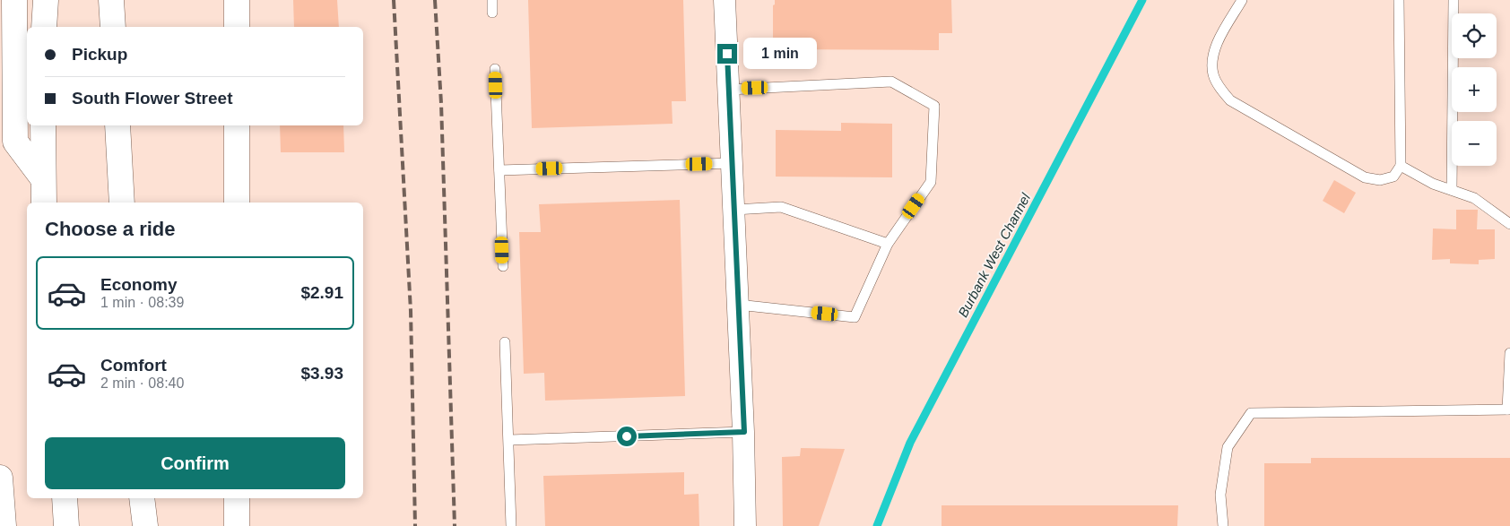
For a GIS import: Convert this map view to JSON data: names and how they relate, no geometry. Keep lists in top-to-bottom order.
{
  "water": ["Burbank West Channel"],
  "page": {
    "map_buttons": ["+", "−"],
    "banner": ["Pickup", "South Flower Street"],
    "bubble": "1 min",
    "heading": "Choose a ride",
    "list": [
      {
        "name": "Economy",
        "note": "1 min · 08:39",
        "value": "$2.91"
      },
      {
        "name": "Comfort",
        "note": "2 min · 08:40",
        "value": "$3.93"
      }
    ],
    "buttons": "Confirm"
  }
}
